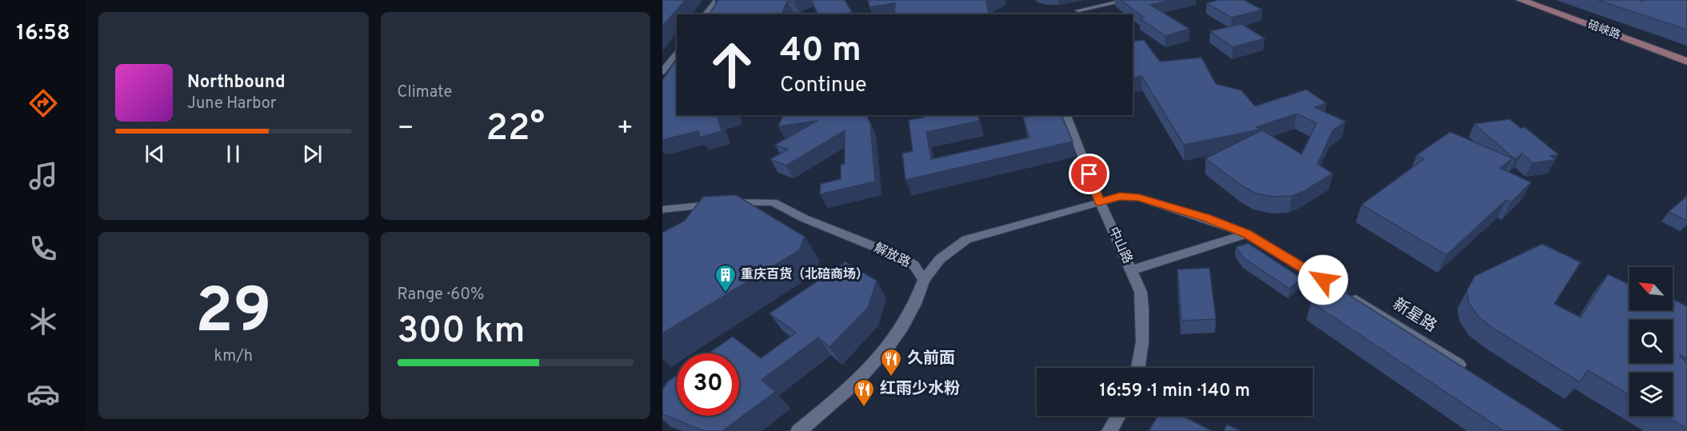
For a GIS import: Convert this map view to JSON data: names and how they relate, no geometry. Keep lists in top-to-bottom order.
{
  "streets": {
    "main road": ["碚峡路"],
    "street": ["中山路", "解放路", "新星路"]
  },
  "crossings": [
    ["中山路", "新星路"],
    ["解放路", "新星路"]
  ],
  "places": {
    "building": ["重庆百货（北碚商场）"],
    "restaurant": ["久前面", "红雨少水粉"]
  },
  "north": "top left",
  "page": {
    "tabs": "16:58",
    "tile": [
      "Climate",
      ["29", "km/h"],
      ["Range · 60%", "300 km"]
    ],
    "turn": ["40 m", "Continue"],
    "song": ["Northbound", "June Harbor"],
    "heat": ["−", "22°", "+"],
    "limit": "30",
    "trip": "16:59 · 1 min · 140 m"
  }
}
